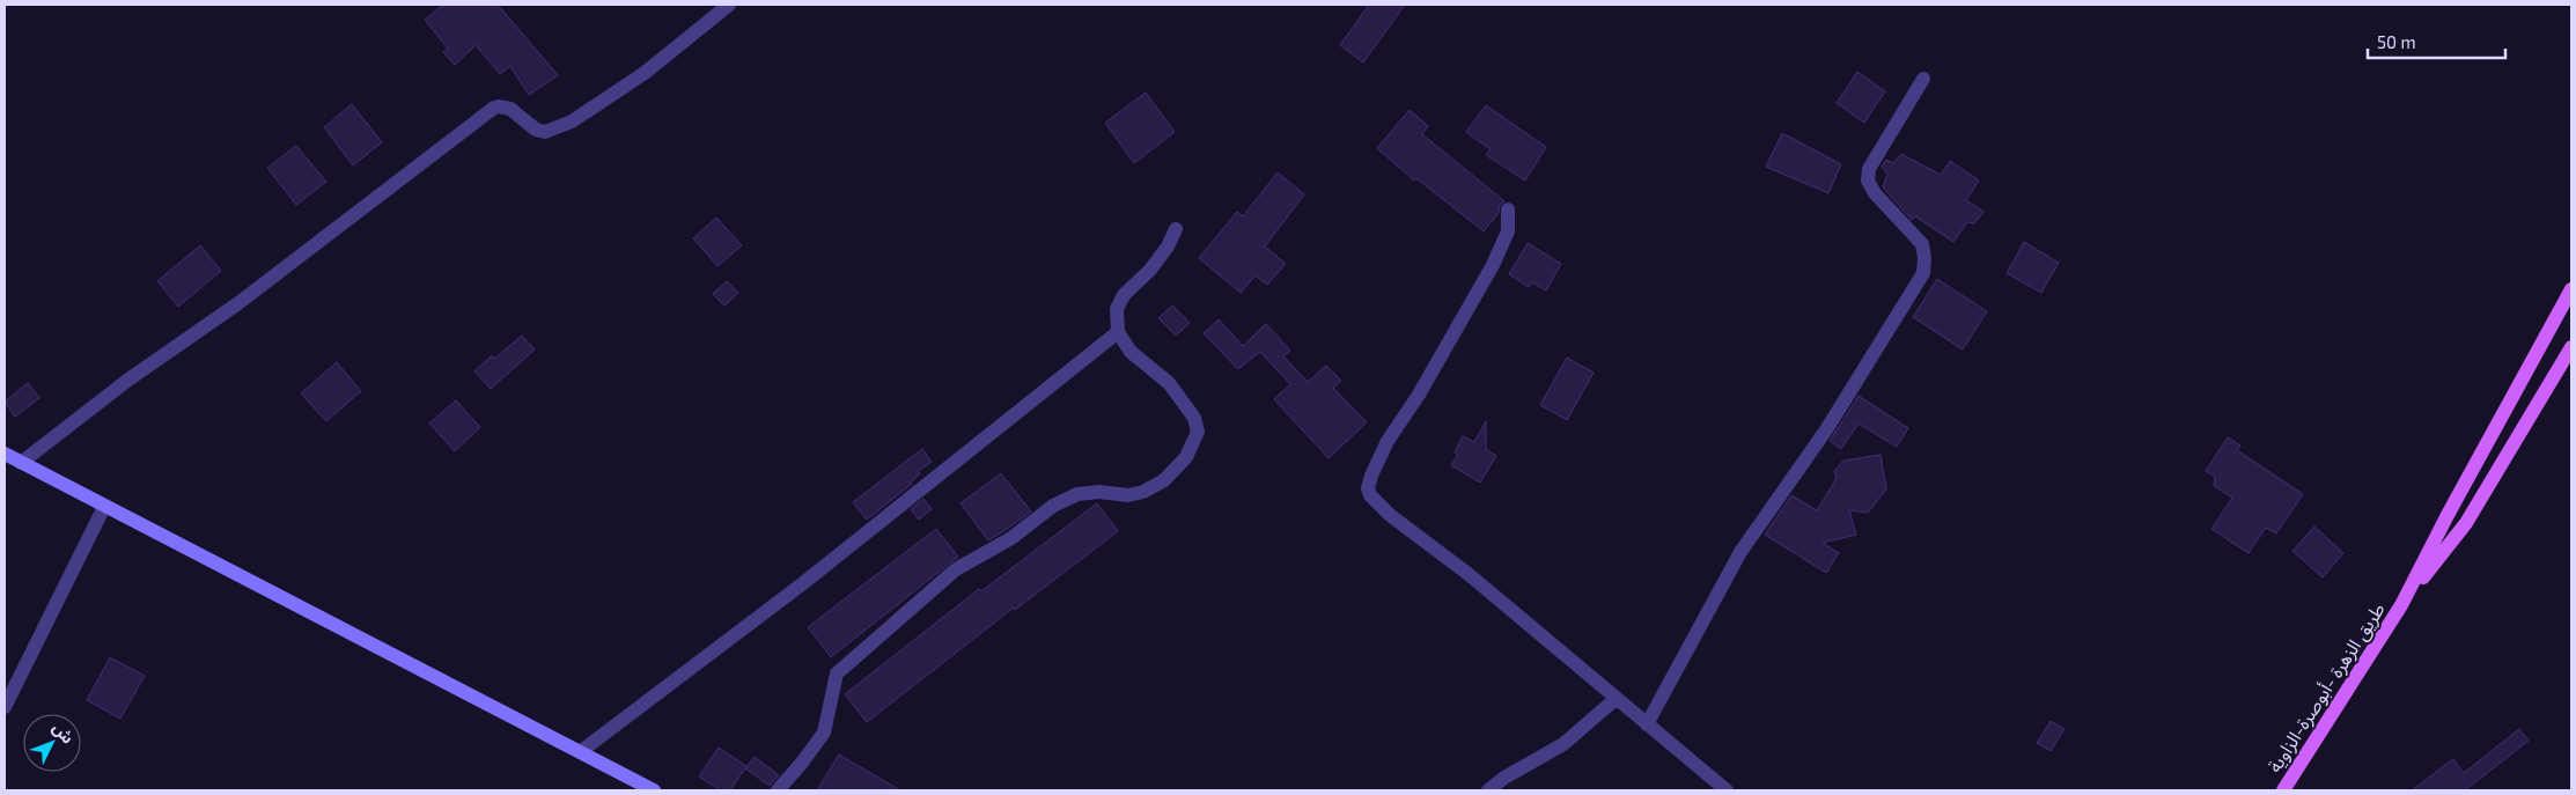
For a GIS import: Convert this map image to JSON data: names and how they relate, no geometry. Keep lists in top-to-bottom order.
{
  "streets": {
    "main road": ["طريق الزهرة -أبوصرة-الزاوية"]
  },
  "scale_bar": "50 m",
  "north": "top right"
}
